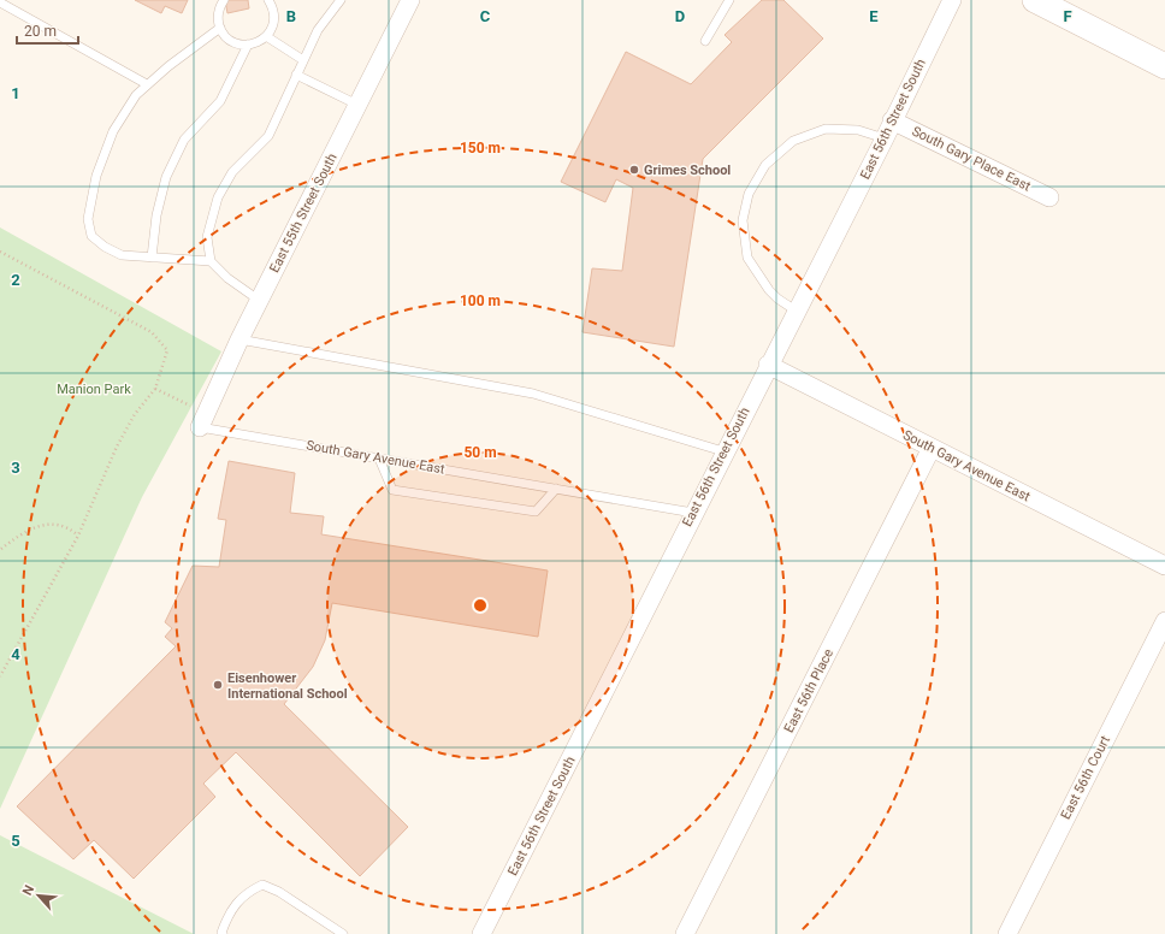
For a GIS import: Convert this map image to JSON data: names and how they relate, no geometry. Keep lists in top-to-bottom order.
{
  "streets": {
    "street": [
      "East 56th Street South",
      "South Gary Place East",
      "East 55th Street South",
      "South Gary Avenue East",
      "East 56th Place",
      "East 56th Court"
    ]
  },
  "crossings": [
    ["East 56th Street South", "South Gary Place East"],
    ["East 56th Street South", "South Gary Avenue East"],
    ["East 55th Street South", "South Gary Avenue East"],
    ["South Gary Avenue East", "East 56th Place"]
  ],
  "parks": ["Manion Park"],
  "places": ["Grimes School", "Eisenhower International School"],
  "scale_bar": "20 m",
  "north": "top left",
  "grid": {
    "columns": [
      "B",
      "C",
      "D",
      "E",
      "F"
    ],
    "rows": [
      "1",
      "2",
      "3",
      "4",
      "5"
    ]
  },
  "rings": ["150 m", "100 m", "50 m"]
}
